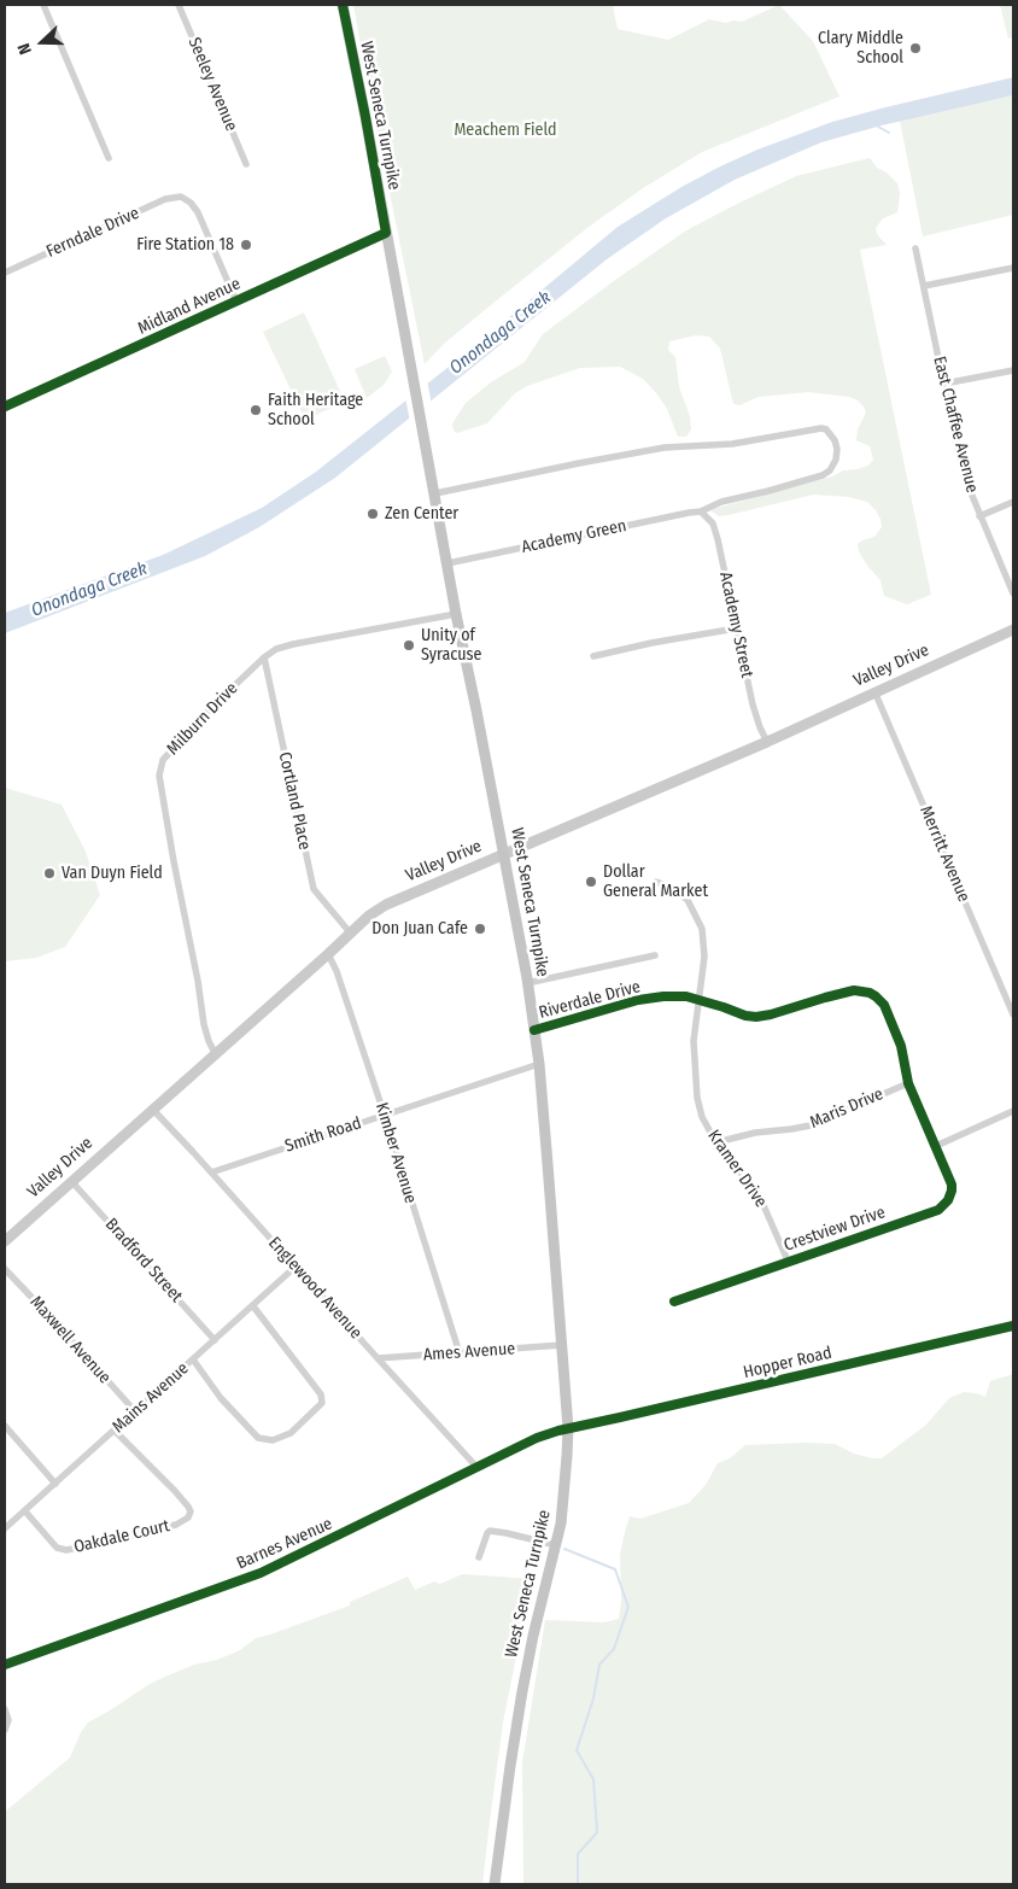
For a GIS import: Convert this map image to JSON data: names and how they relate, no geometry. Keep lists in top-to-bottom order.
{
  "streets": {
    "main road": ["West Seneca Turnpike", "Valley Drive"],
    "street": [
      "Seeley Avenue",
      "Ferndale Drive",
      "Midland Avenue",
      "East Chaffee Avenue",
      "Academy Green",
      "Academy Street",
      "Milburn Drive",
      "Cortland Place",
      "Merritt Avenue",
      "Riverdale Drive",
      "Maris Drive",
      "Smith Road",
      "Kimber Avenue",
      "Kramer Drive",
      "Crestview Drive",
      "Bradford Street",
      "Englewood Avenue",
      "Maxwell Avenue",
      "Ames Avenue",
      "Hopper Road",
      "Mains Avenue",
      "Oakdale Court",
      "Barnes Avenue"
    ]
  },
  "crossings": [
    ["West Seneca Turnpike", "Midland Avenue"],
    ["West Seneca Turnpike", "Academy Green"],
    ["West Seneca Turnpike", "Valley Drive"],
    ["West Seneca Turnpike", "Milburn Drive"],
    ["West Seneca Turnpike", "Riverdale Drive"],
    ["West Seneca Turnpike", "Smith Road"],
    ["West Seneca Turnpike", "Ames Avenue"],
    ["West Seneca Turnpike", "Hopper Road"],
    ["West Seneca Turnpike", "Barnes Avenue"],
    ["Ferndale Drive", "Midland Avenue"],
    ["Academy Green", "Academy Street"],
    ["Academy Street", "Valley Drive"],
    ["Valley Drive", "Milburn Drive"],
    ["Valley Drive", "Cortland Place"],
    ["Valley Drive", "Merritt Avenue"],
    ["Valley Drive", "Kimber Avenue"],
    ["Valley Drive", "Bradford Street"],
    ["Valley Drive", "Englewood Avenue"],
    ["Milburn Drive", "Cortland Place"],
    ["Riverdale Drive", "Maris Drive"],
    ["Riverdale Drive", "Kramer Drive"],
    ["Maris Drive", "Kramer Drive"],
    ["Smith Road", "Kimber Avenue"],
    ["Smith Road", "Englewood Avenue"],
    ["Kimber Avenue", "Ames Avenue"],
    ["Kramer Drive", "Crestview Drive"],
    ["Bradford Street", "Mains Avenue"],
    ["Englewood Avenue", "Ames Avenue"],
    ["Englewood Avenue", "Mains Avenue"],
    ["Englewood Avenue", "Barnes Avenue"],
    ["Maxwell Avenue", "Mains Avenue"],
    ["Hopper Road", "Barnes Avenue"],
    ["Mains Avenue", "Oakdale Court"]
  ],
  "water": ["Onondaga Creek"],
  "parks": ["Meachem Field"],
  "places": [
    "Clary Middle School",
    "Fire Station 18",
    "Faith Heritage School",
    "Zen Center",
    "Unity of Syracuse",
    "Van Duyn Field",
    "Dollar General Market",
    "Don Juan Cafe"
  ],
  "north": "left"
}
